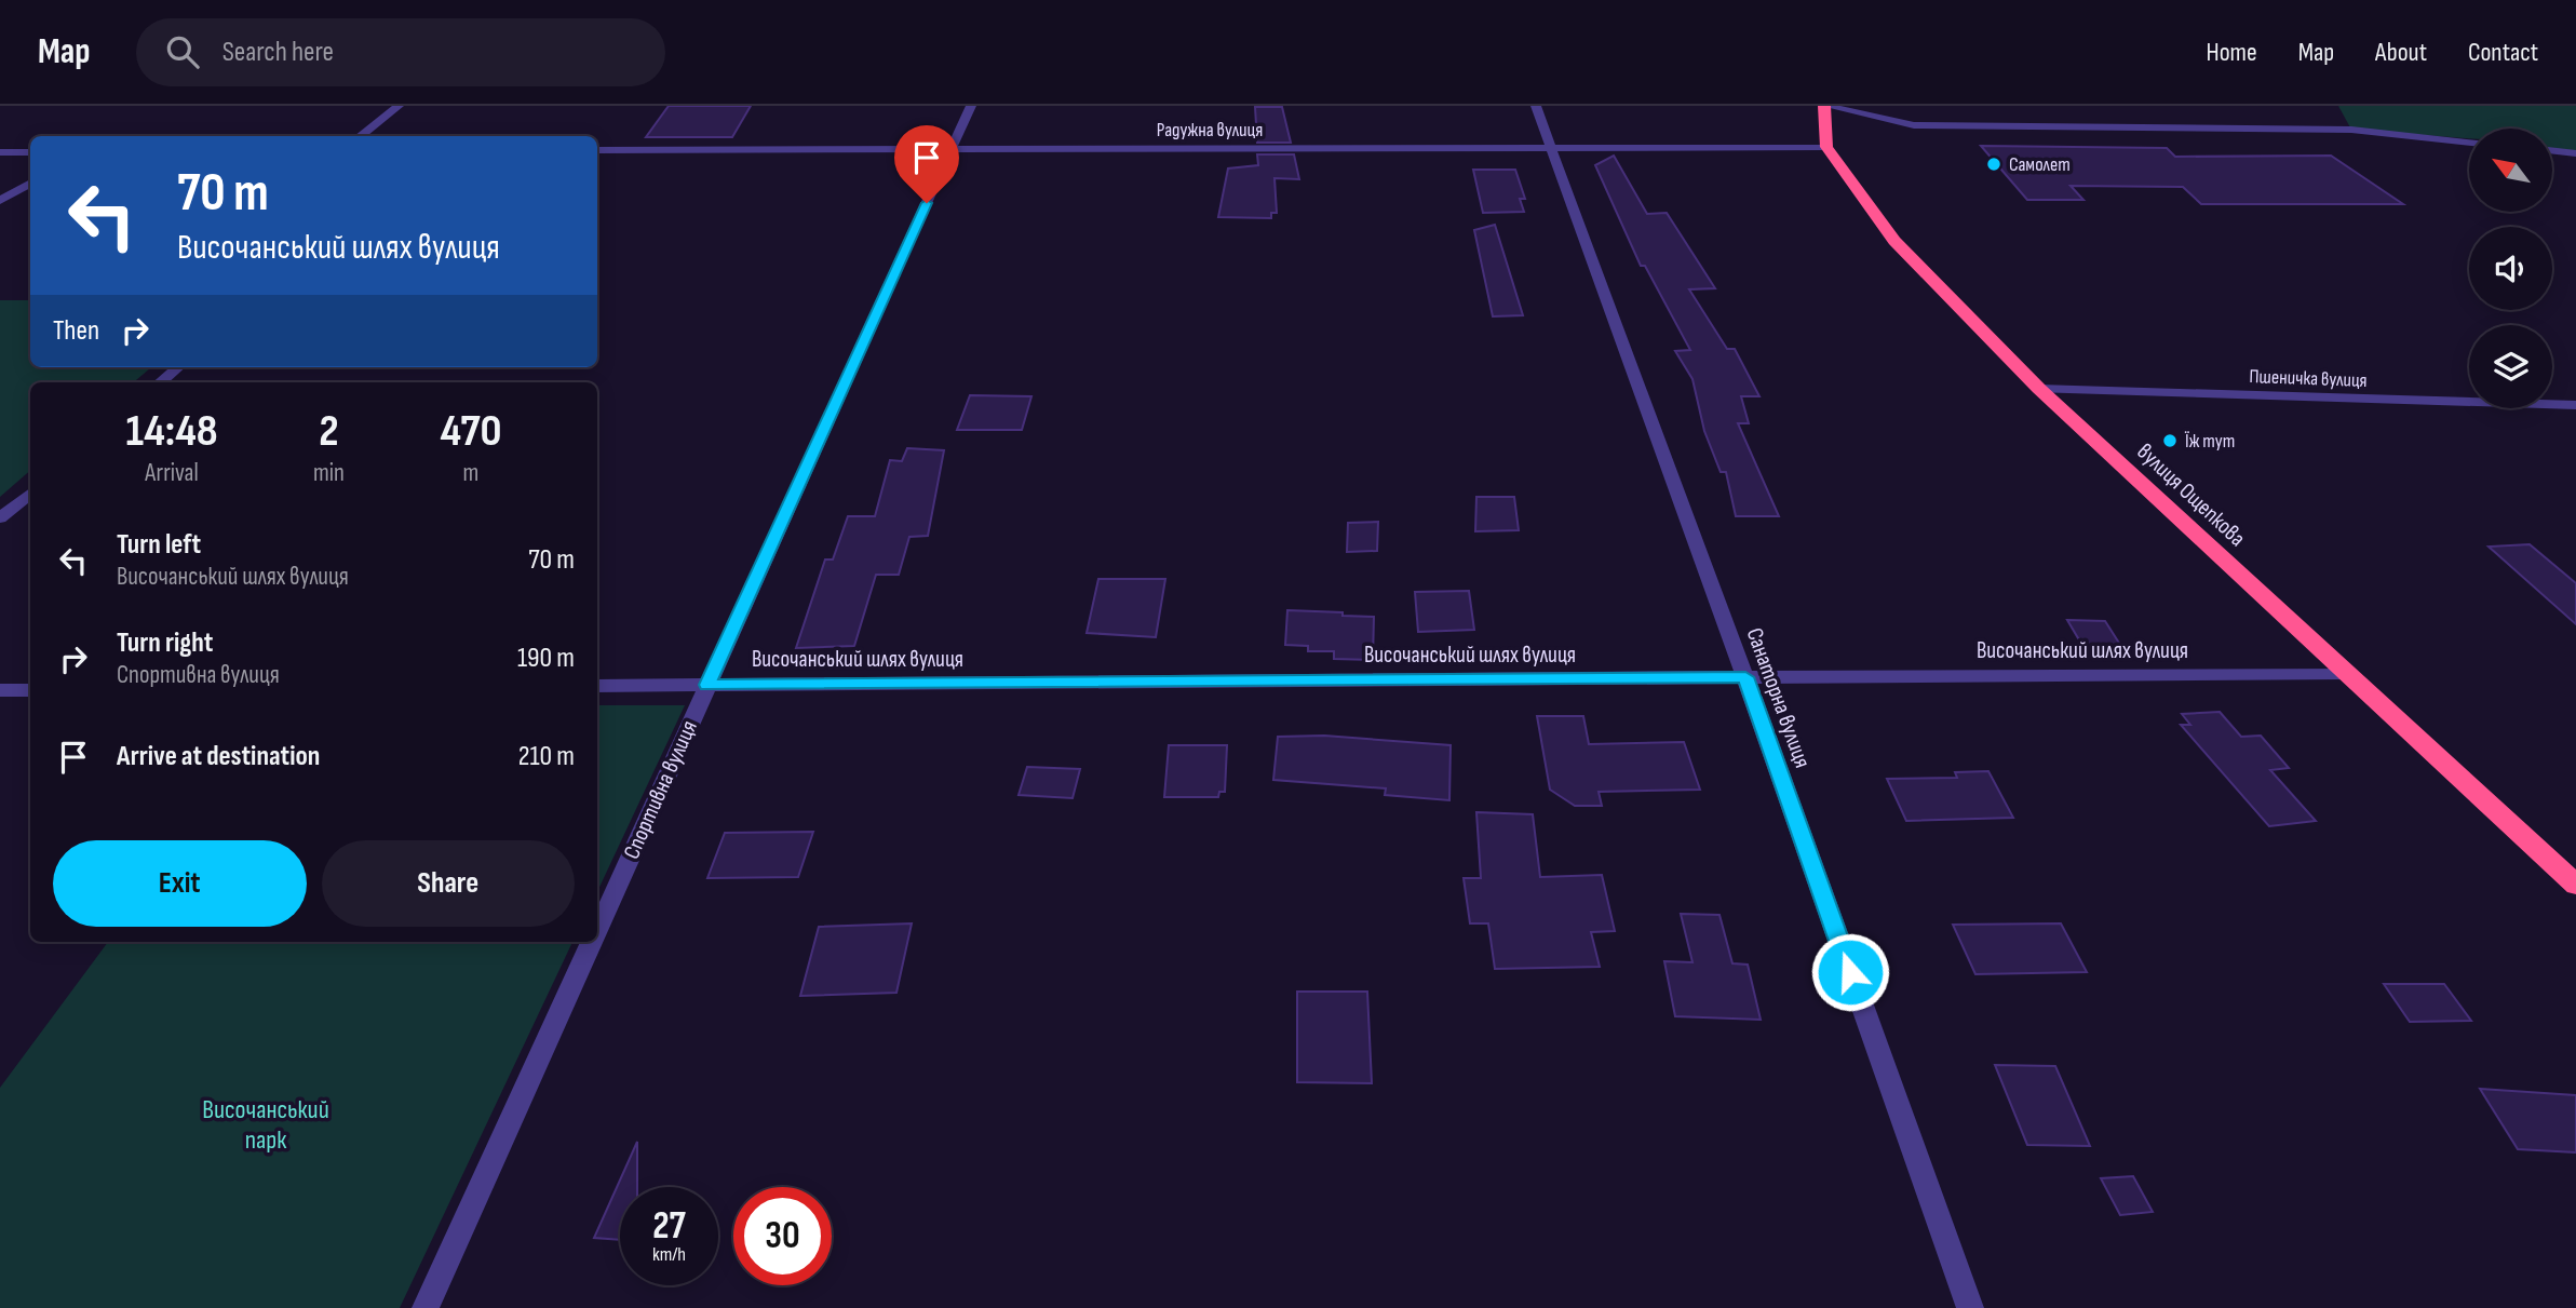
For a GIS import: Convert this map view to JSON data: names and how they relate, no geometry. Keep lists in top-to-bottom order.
{
  "streets": {
    "highway": ["вулиця Ощепкова"],
    "street": [
      "Радужна вулиця",
      "Пшеничка вулиця",
      "Височанський шлях вулиця",
      "Санаторна вулиця",
      "Спортивна вулиця"
    ]
  },
  "crossings": [
    ["Радужна вулиця", "вулиця Ощепкова"],
    ["Радужна вулиця", "Санаторна вулиця"],
    ["Радужна вулиця", "Спортивна вулиця"],
    ["Пшеничка вулиця", "вулиця Ощепкова"],
    ["вулиця Ощепкова", "Височанський шлях вулиця"],
    ["Височанський шлях вулиця", "Санаторна вулиця"],
    ["Височанський шлях вулиця", "Спортивна вулиця"]
  ],
  "parks": ["Височанський парк"],
  "places": ["Самолет", "Їж тут"],
  "north": "top left",
  "page": {
    "header": "Map",
    "search": "Search here",
    "nav": [
      "Home",
      "Map",
      "About",
      "Contact"
    ],
    "turn": ["70 m", "Височанський шлях вулиця"],
    "then": "Then",
    "eta": [
      "14:48",
      "Arrival",
      "2",
      "min",
      "470",
      "m"
    ],
    "list": [
      {
        "name": "Turn left",
        "note": "Височанський шлях вулиця",
        "value": "70 m"
      },
      {
        "name": "Turn right",
        "note": "Спортивна вулиця",
        "value": "190 m"
      },
      {
        "name": "Arrive at destination",
        "value": "210 m"
      }
    ],
    "buttons": ["Exit", "Share"],
    "speed": "27 km/h",
    "limit": "30"
  }
}
